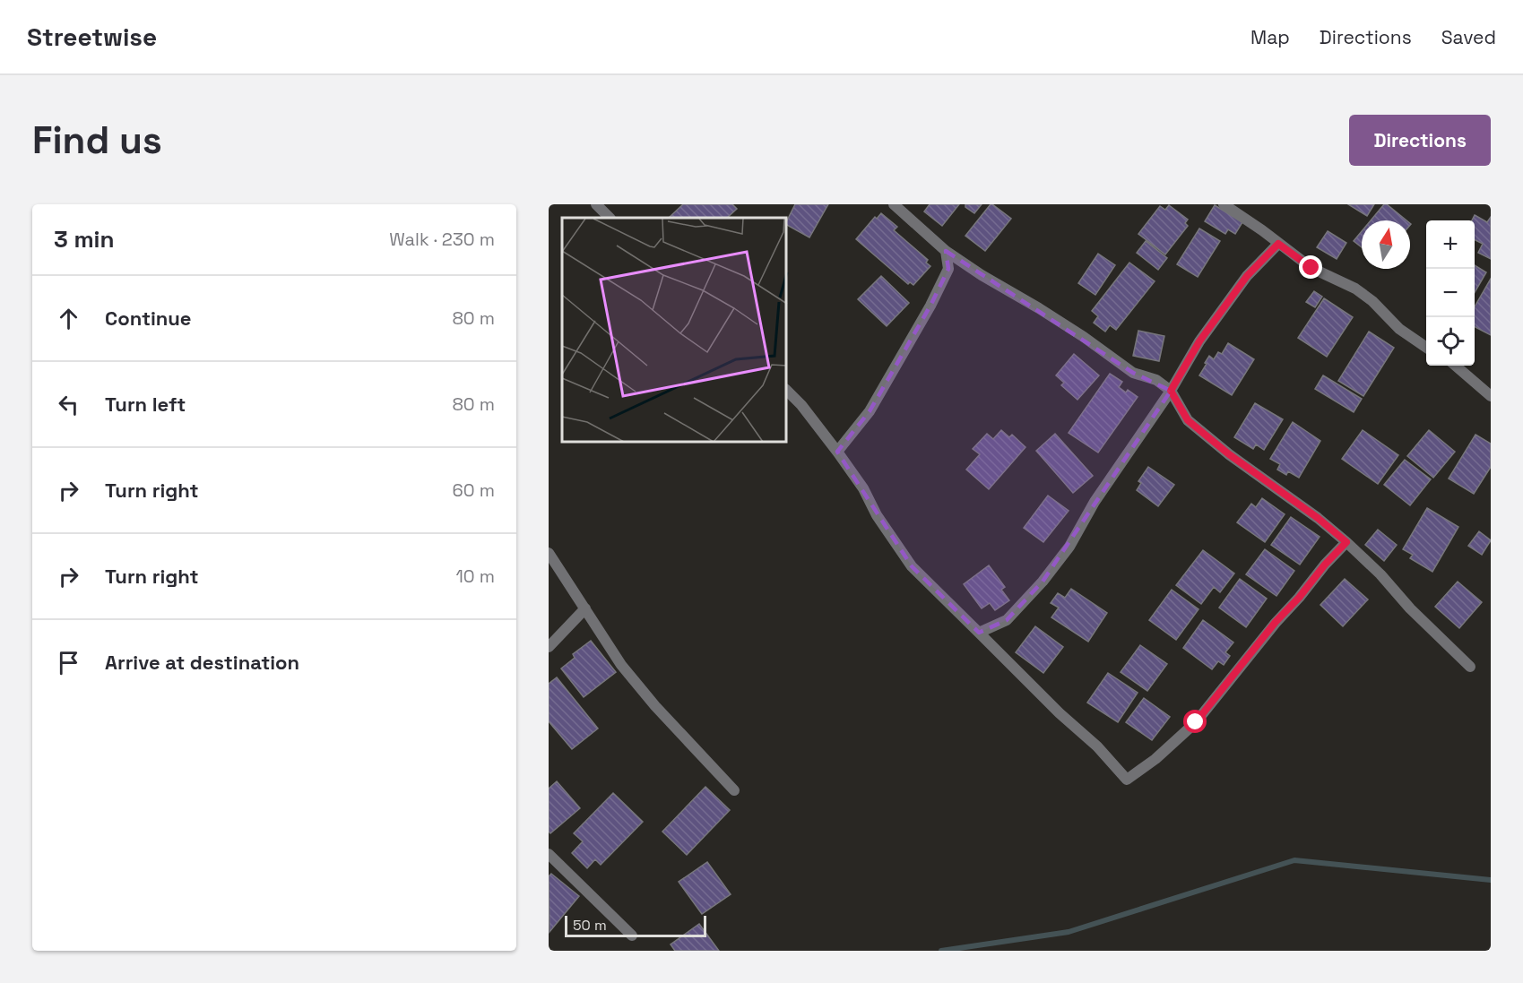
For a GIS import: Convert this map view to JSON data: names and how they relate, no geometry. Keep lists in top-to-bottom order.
{
  "scale_bar": "50 m",
  "north": "top",
  "page": {
    "header": "Streetwise",
    "nav": ["Map", "Directions", "Saved"],
    "buttons": "Directions",
    "title": "Find us",
    "heading": ["3 min", "Walk · 230 m"],
    "map_buttons": ["+", "−"],
    "list": [
      ["Continue", "80 m"],
      ["Turn left", "80 m"],
      ["Turn right", "60 m"],
      ["Turn right", "10 m"],
      "Arrive at destination"
    ],
    "scale": "50 m"
  }
}
